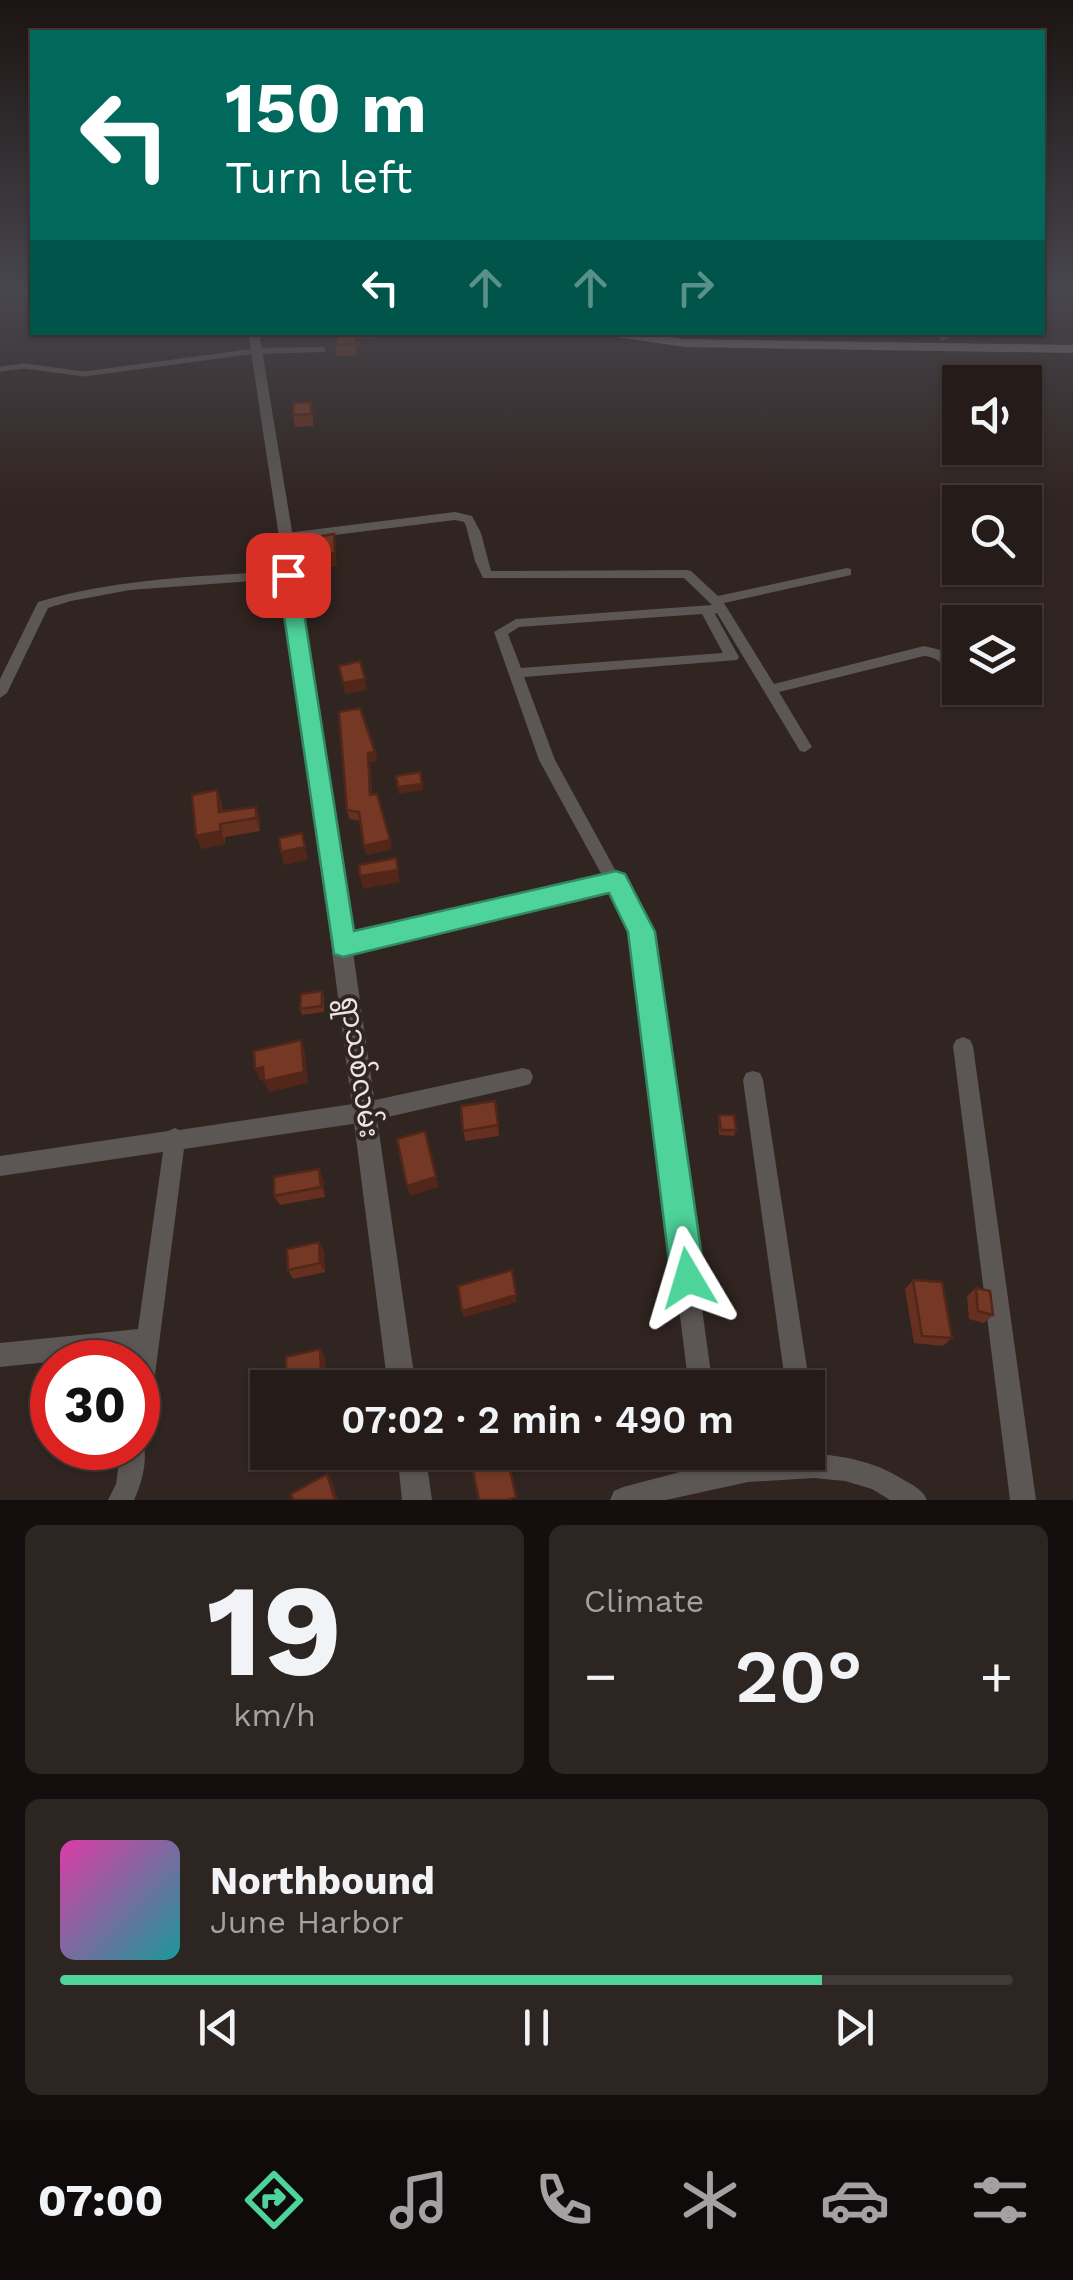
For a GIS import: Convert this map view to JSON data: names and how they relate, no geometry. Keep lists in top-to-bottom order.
{
  "streets": {
    "street": ["ရွာသစ်လမ်း"]
  },
  "page": {
    "turn": ["150 m", "Turn left"],
    "limit": "30",
    "trip": "07:02 · 2 min · 490 m",
    "tile": [
      ["19", "km/h"],
      "Climate"
    ],
    "heat": ["−", "20°", "+"],
    "song": ["Northbound", "June Harbor"],
    "tabs": "07:00"
  }
}
